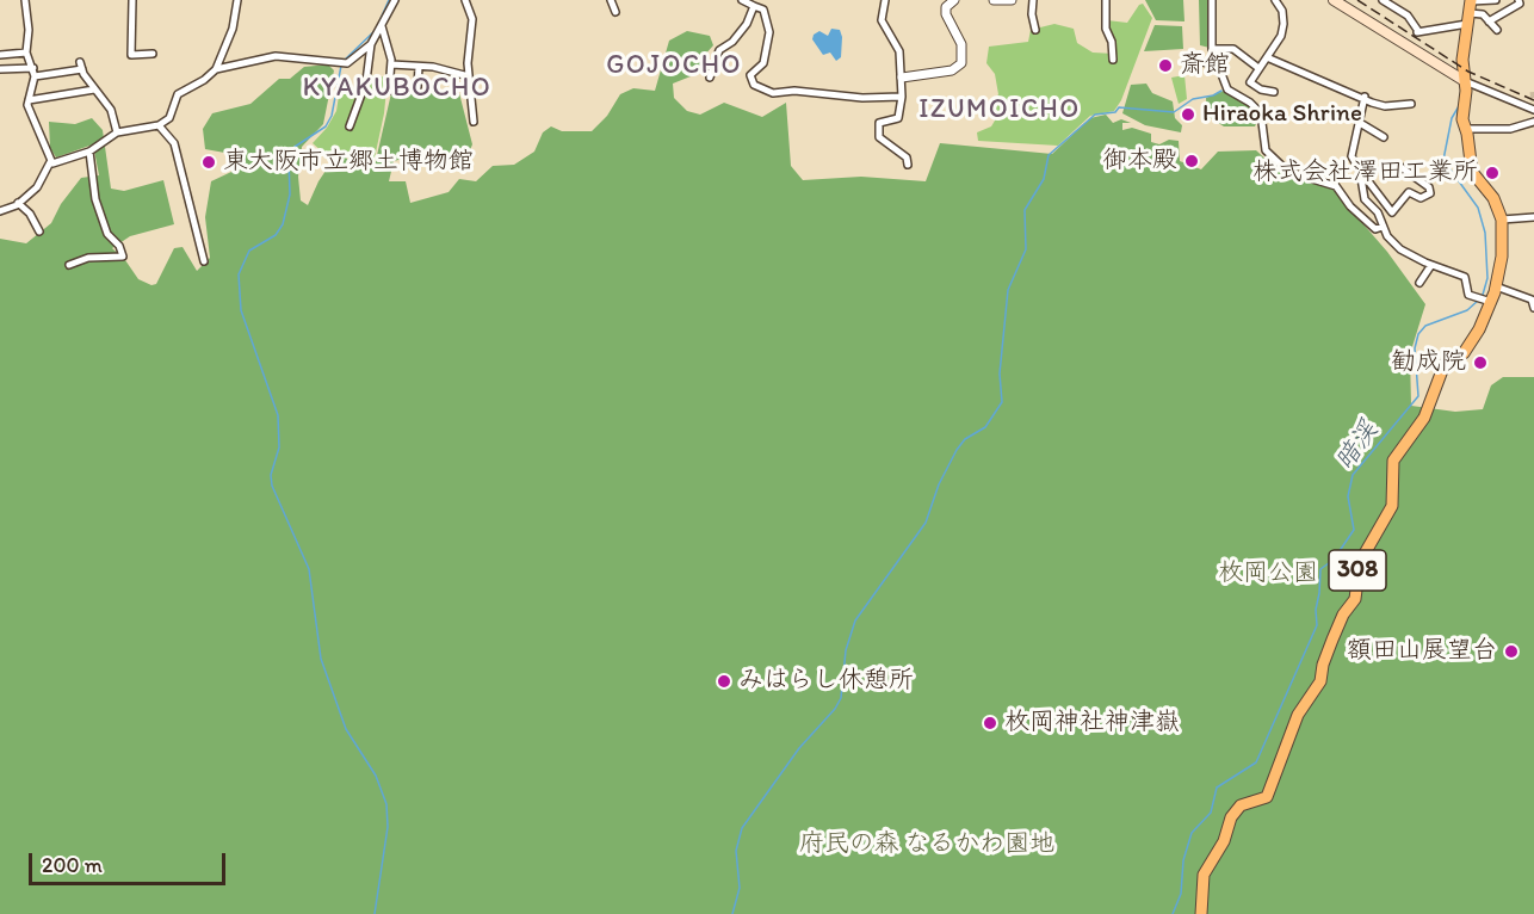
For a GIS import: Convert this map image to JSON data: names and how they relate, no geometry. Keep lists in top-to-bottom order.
{
  "streets": {
    "highway": ["308"]
  },
  "districts": ["GOJOCHO", "KYAKUBOCHO", "IZUMOICHO"],
  "water": ["暗渓"],
  "parks": ["枚岡公園", "府民の森 なるかわ園地"],
  "places": [
    "斎館",
    "Hiraoka Shrine",
    "御本殿",
    "東大阪市立郷土博物館",
    "株式会社澤田工業所",
    "勧成院",
    "額田山展望台",
    "みはらし休憩所",
    "枚岡神社神津嶽"
  ],
  "scale_bar": "200 m"
}
